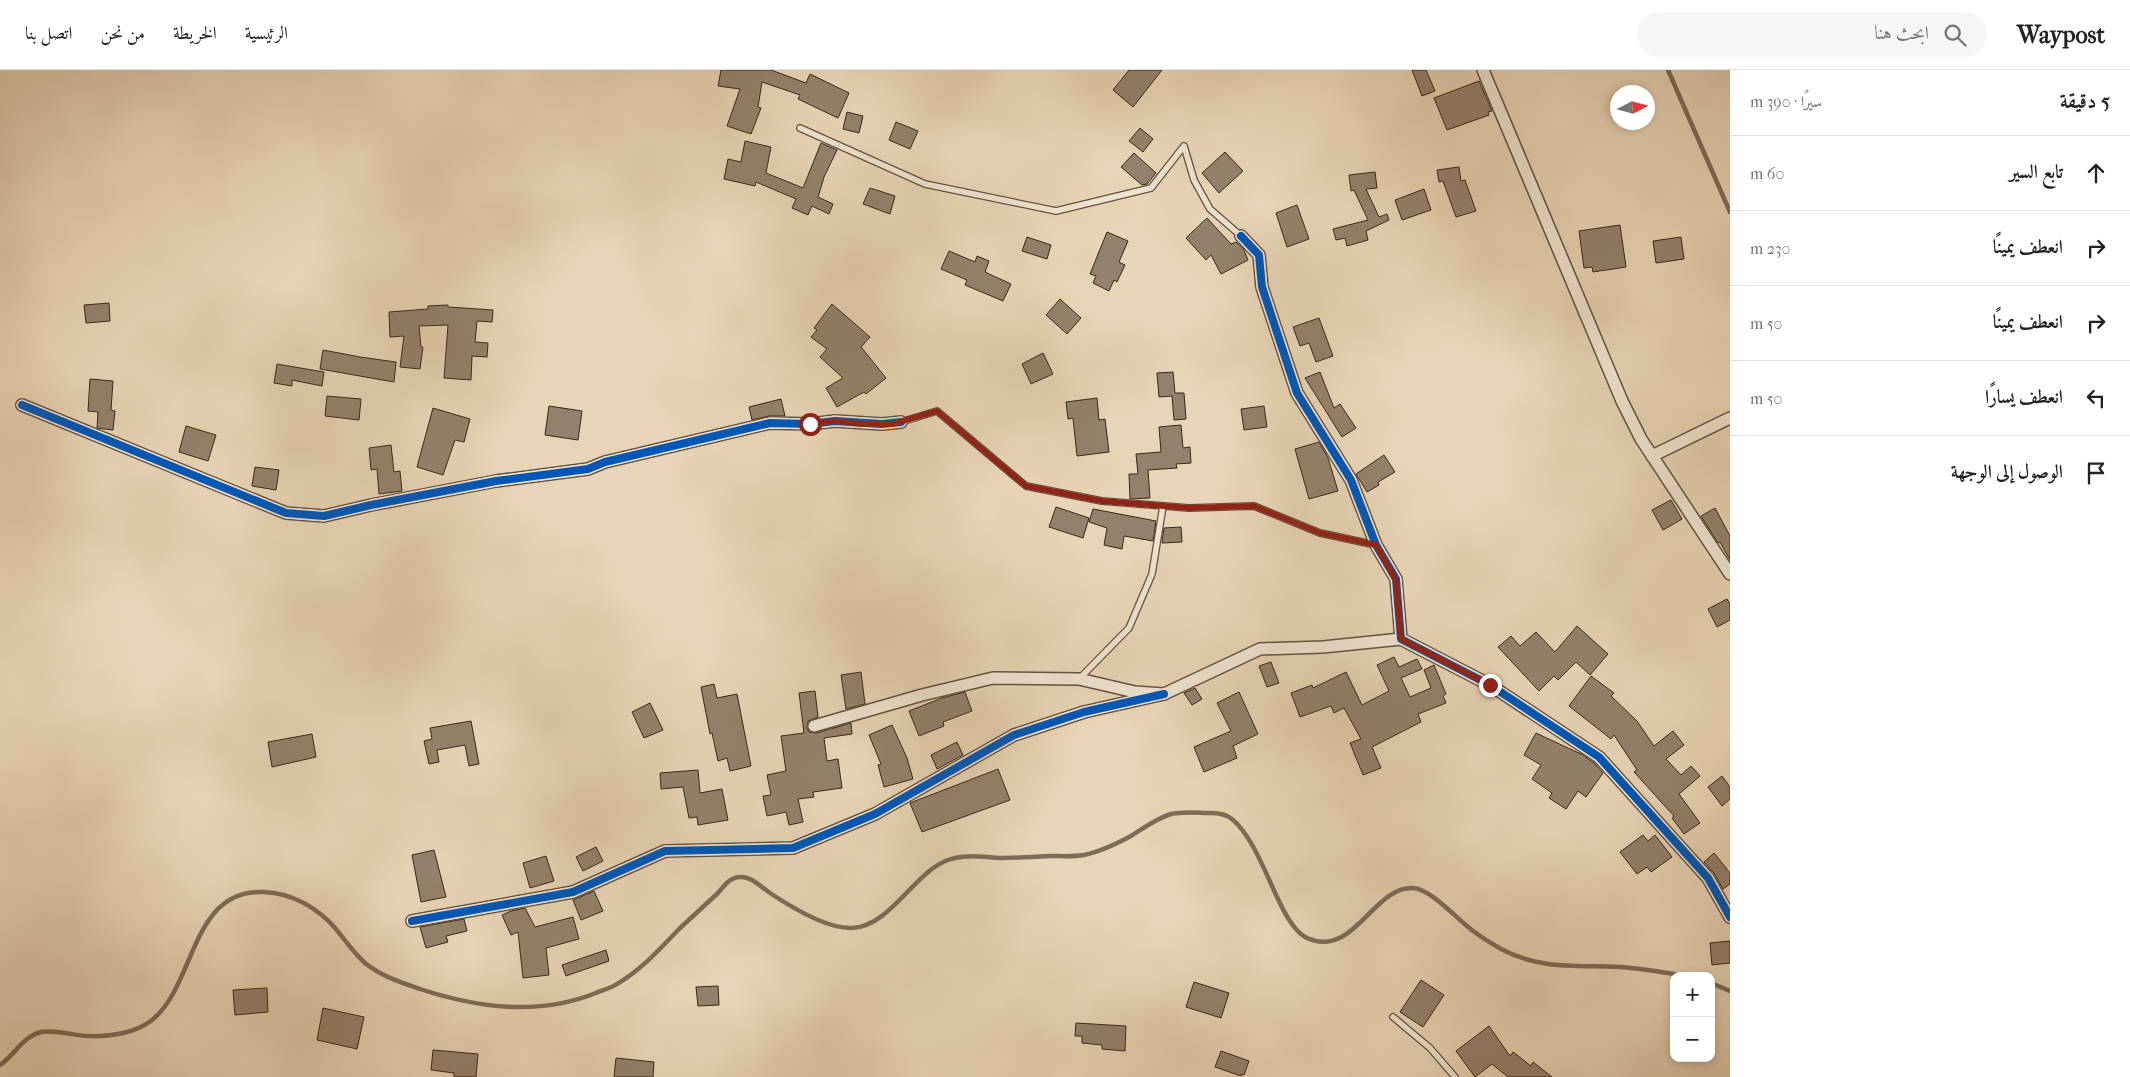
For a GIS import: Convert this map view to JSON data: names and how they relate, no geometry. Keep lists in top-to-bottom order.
{
  "north": "right",
  "page": {
    "header": "Waypost",
    "search": "ابحث هنا",
    "nav": [
      "الرئيسية",
      "الخريطة",
      "من نحن",
      "اتصل بنا"
    ],
    "heading": ["5 دقيقة", "سيرًا · 390 m"],
    "list": [
      ["تابع السير", "60 m"],
      ["انعطف يمينًا", "230 m"],
      ["انعطف يمينًا", "50 m"],
      ["انعطف يسارًا", "50 m"],
      "الوصول إلى الوجهة"
    ],
    "map_buttons": ["+", "−"]
  }
}
